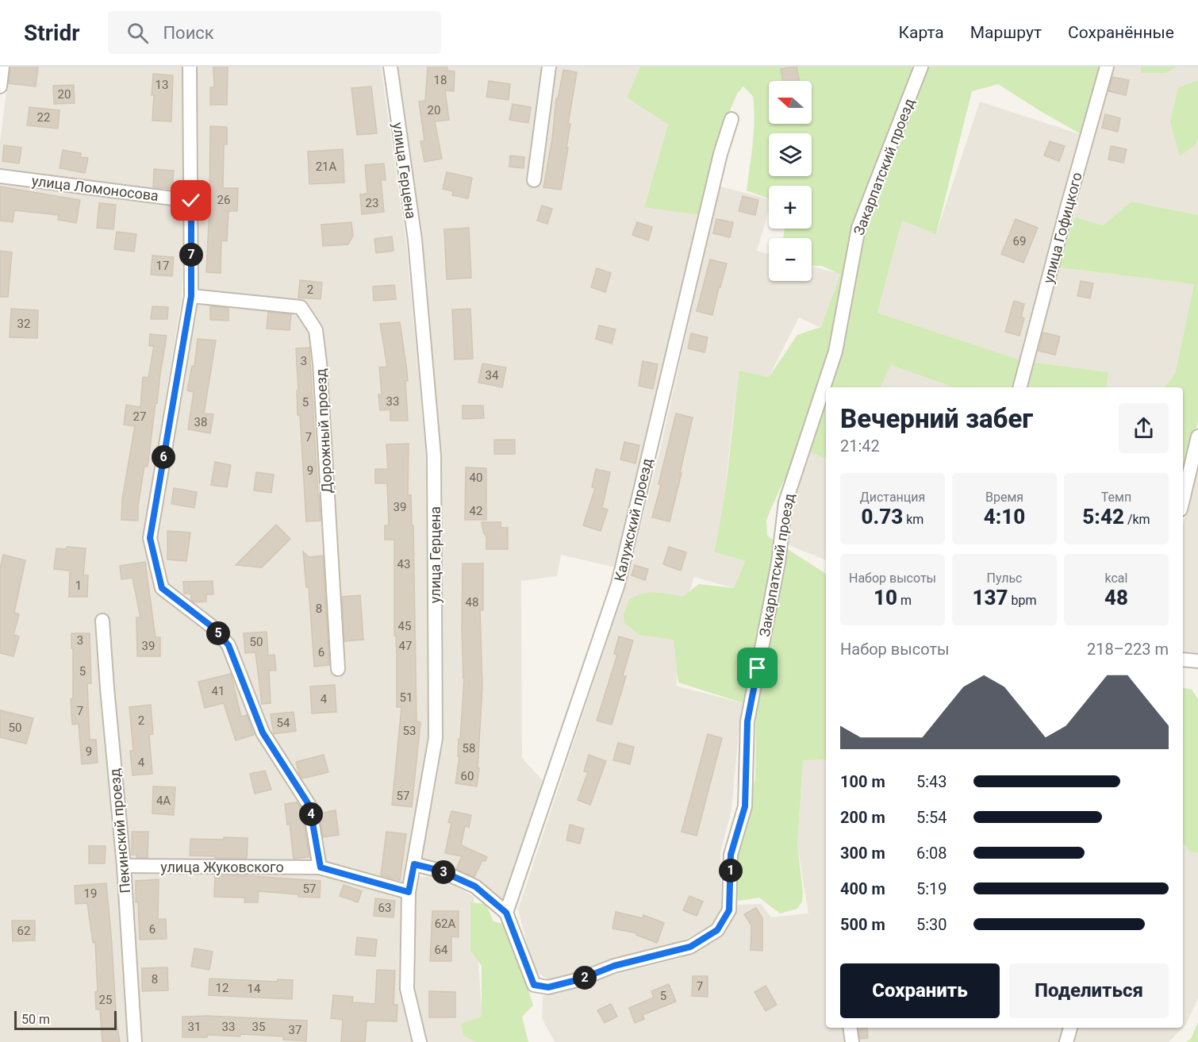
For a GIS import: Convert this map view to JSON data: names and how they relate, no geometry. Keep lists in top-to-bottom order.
{
  "streets": {
    "street": [
      "Закарпатский проезд",
      "улица Герцена",
      "улица Ломоносова",
      "улица Гофицкого",
      "Дорожный проезд",
      "Калужский проезд",
      "Пекинский проезд",
      "улица Жуковского"
    ]
  },
  "crossings": [
    ["Закарпатский проезд", "Калужский проезд"],
    ["улица Герцена", "улица Жуковского"],
    ["Пекинский проезд", "улица Жуковского"]
  ],
  "house_numbers": [
    "18",
    "13",
    "20",
    "20",
    "22",
    "21А",
    "26",
    "23",
    "69",
    "17",
    "2",
    "32",
    "3",
    "34",
    "33",
    "5",
    "27",
    "38",
    "7",
    "9",
    "40",
    "39",
    "42",
    "43",
    "1",
    "48",
    "8",
    "45",
    "3",
    "50",
    "39",
    "47",
    "6",
    "5",
    "41",
    "51",
    "4",
    "7",
    "2",
    "54",
    "50",
    "53",
    "58",
    "9",
    "4",
    "60",
    "57",
    "4А",
    "57",
    "19",
    "63",
    "62А",
    "6",
    "62",
    "64",
    "8",
    "7",
    "12",
    "14",
    "5",
    "25",
    "31",
    "33",
    "35",
    "37"
  ],
  "scale_bar": "50 m",
  "north": "left",
  "page": {
    "header": "Stridr",
    "search": "Поиск",
    "nav": ["Карта", "Маршрут", "Сохранённые"],
    "map_buttons": ["+", "−"],
    "pins": [
      "7",
      "6",
      "5",
      "4",
      "1",
      "3",
      "2"
    ],
    "heading": ["Вечерний забег", "21:42"],
    "stats": [
      ["Дистанция", "0.73 km"],
      ["Время", "4:10"],
      ["Темп", "5:42 /km"],
      ["Набор высоты", "10 m"],
      ["Пульс", "137 bpm"],
      ["kcal", "48"]
    ],
    "chart": ["Набор высоты", "218–223 m"],
    "list": [
      {
        "name": "100 m",
        "note": "5:43"
      },
      {
        "name": "200 m",
        "note": "5:54"
      },
      {
        "name": "300 m",
        "note": "6:08"
      },
      {
        "name": "400 m",
        "note": "5:19"
      },
      {
        "name": "500 m",
        "note": "5:30"
      }
    ],
    "buttons": ["Сохранить", "Поделиться"],
    "scale": "50 m"
  }
}
